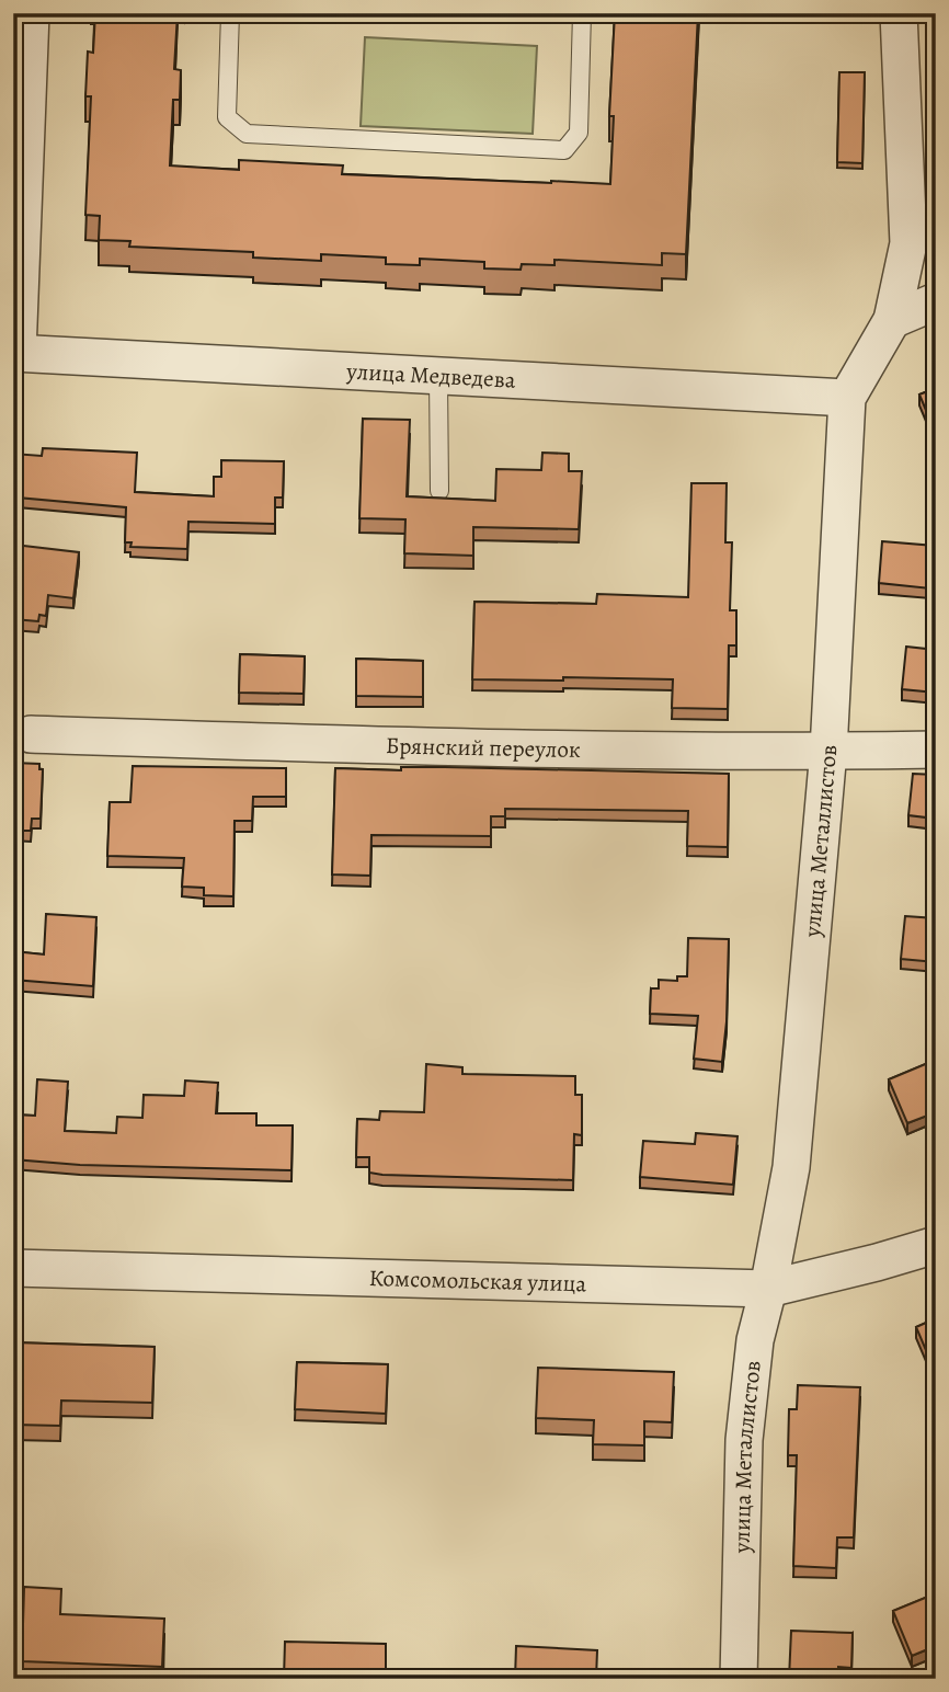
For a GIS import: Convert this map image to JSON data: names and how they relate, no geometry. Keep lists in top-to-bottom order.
{
  "streets": {
    "street": [
      "улица Медведева",
      "Брянский переулок",
      "улица Металлистов",
      "Комсомольская улица"
    ]
  },
  "crossings": [
    ["улица Медведева", "улица Металлистов"],
    ["Брянский переулок", "улица Металлистов"],
    ["улица Металлистов", "Комсомольская улица"]
  ]
}
